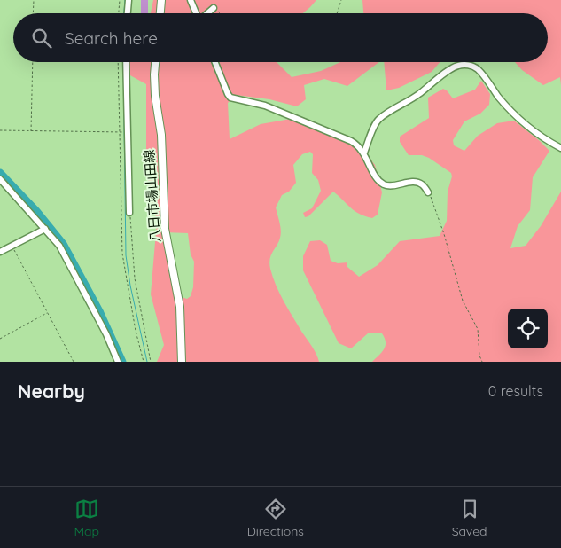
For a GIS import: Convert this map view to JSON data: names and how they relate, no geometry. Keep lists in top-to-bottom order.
{
  "streets": {
    "main road": ["八日市場山田線"]
  },
  "page": {
    "search": "Search here",
    "heading": ["Nearby", "0 results"],
    "nav": ["Map", "Directions", "Saved"]
  }
}
